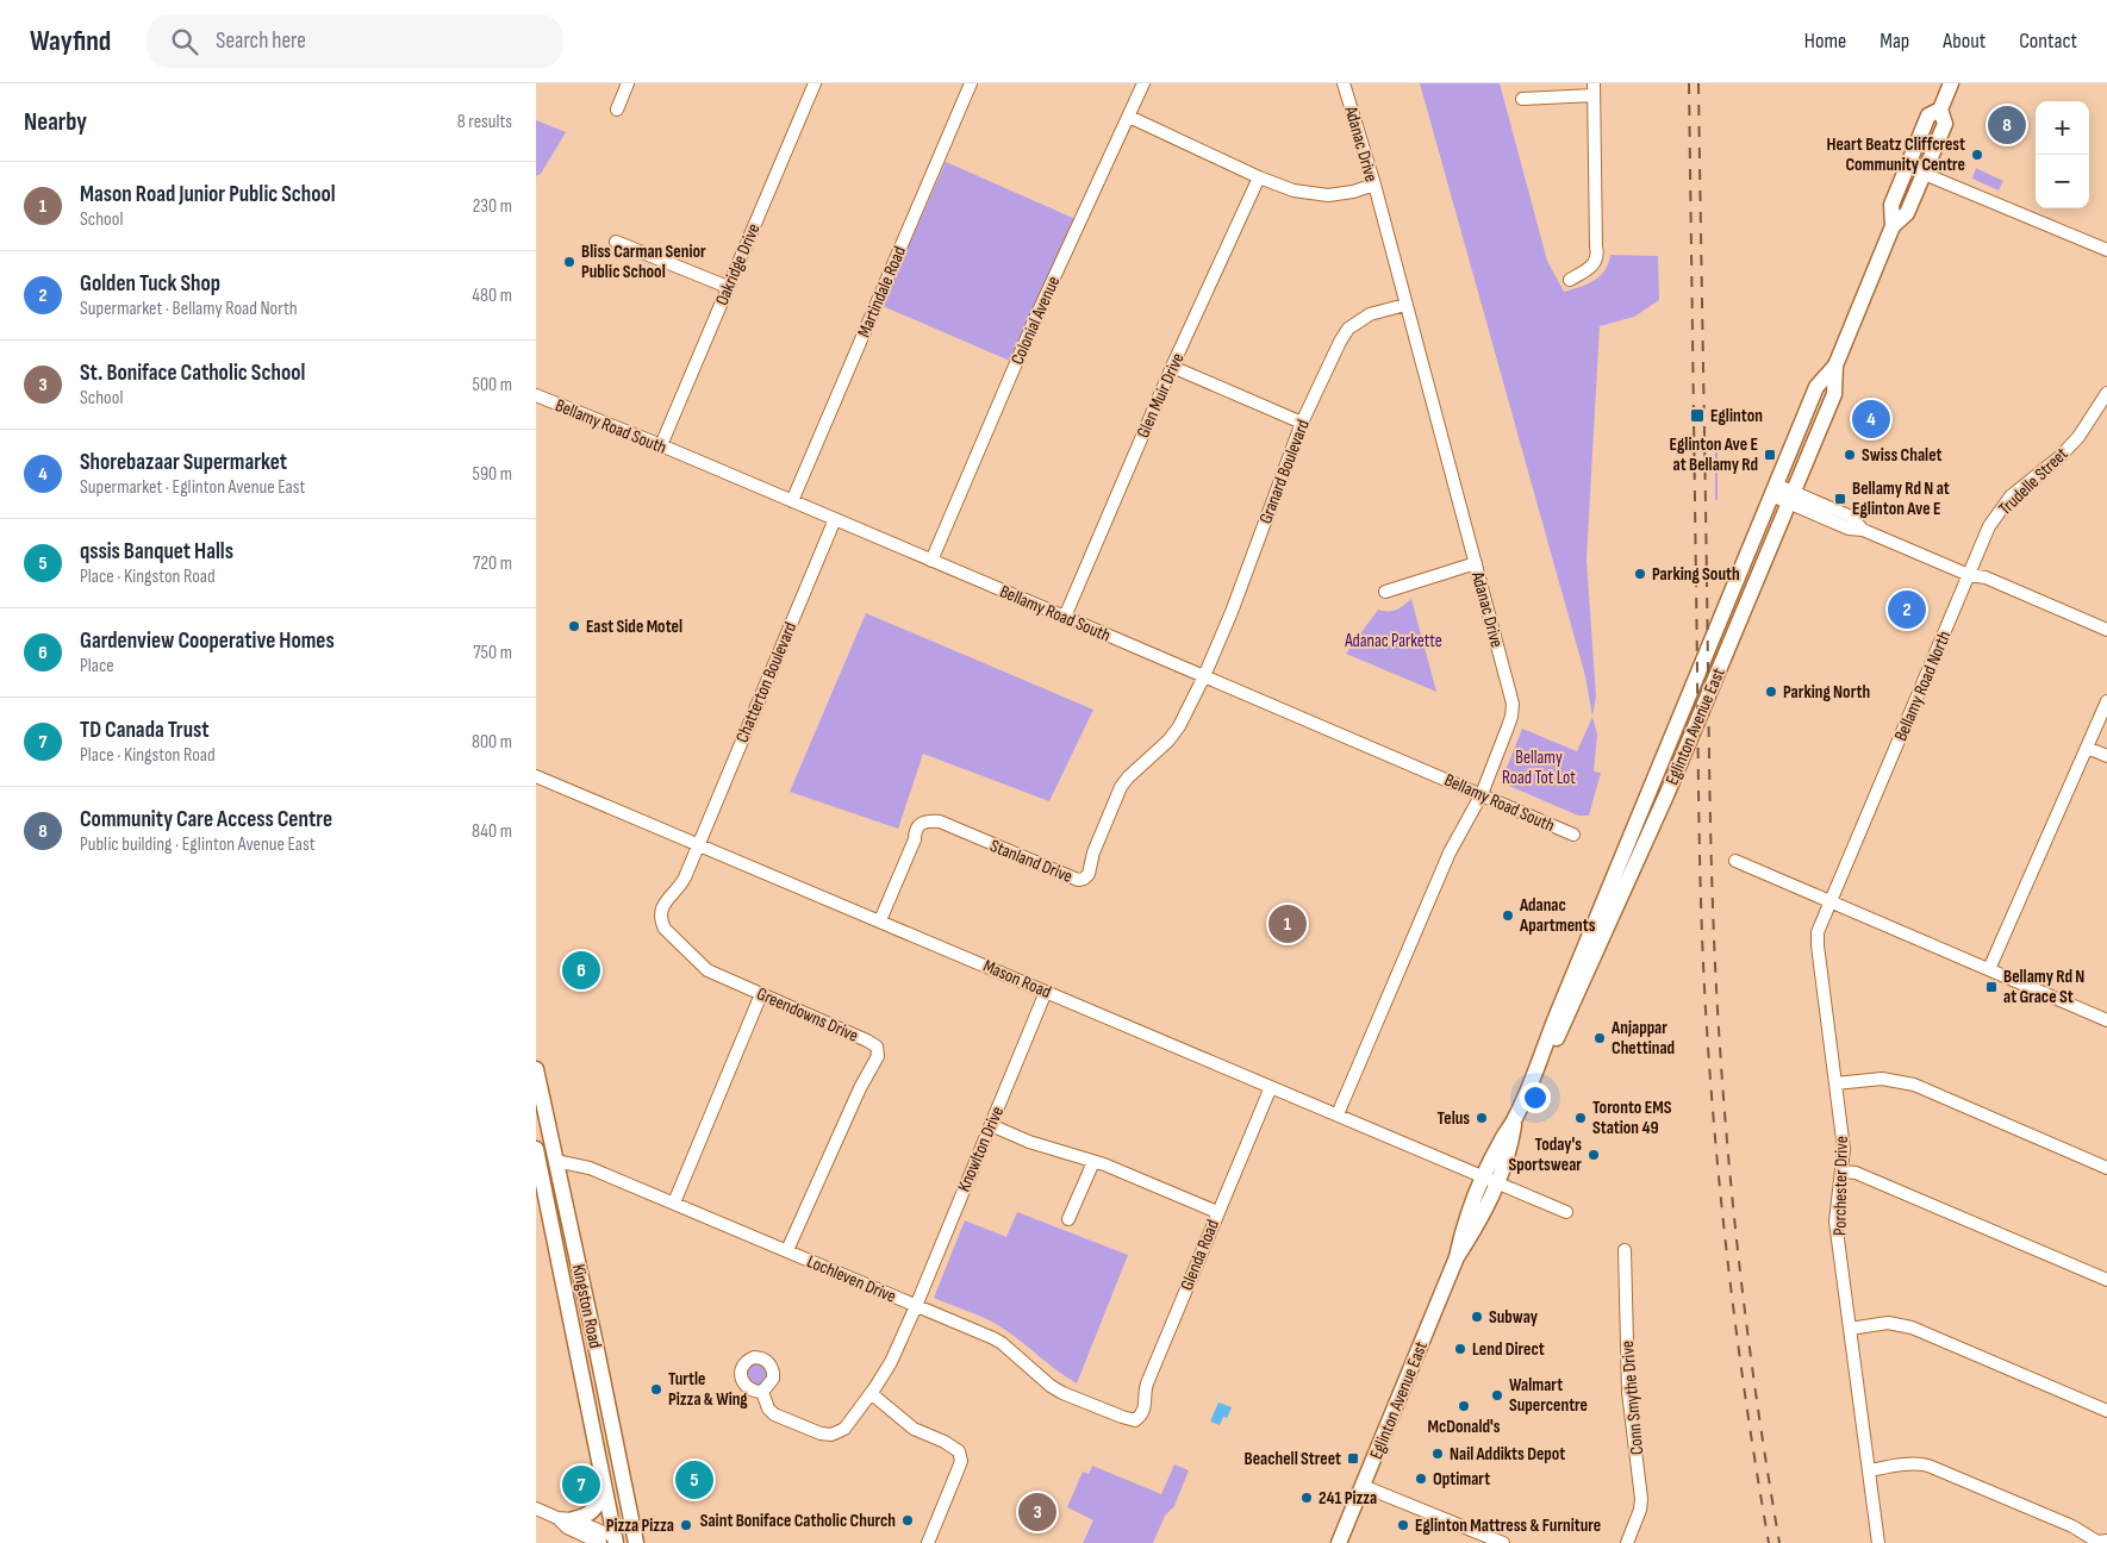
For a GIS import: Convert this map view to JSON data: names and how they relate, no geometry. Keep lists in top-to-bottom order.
{
  "streets": {
    "main road": ["Eglinton Avenue East", "Kingston Road"],
    "street": [
      "Adanac Drive",
      "Oakridge Drive",
      "Martindale Road",
      "Colonial Avenue",
      "Glen Muir Drive",
      "Bellamy Road South",
      "Granard Boulevard",
      "Trudelle Street",
      "Chatterton Boulevard",
      "Bellamy Road North",
      "Stanland Drive",
      "Mason Road",
      "Greendowns Drive",
      "Knowlton Drive",
      "Porchester Drive",
      "Glenda Road",
      "Lochleven Drive",
      "Conn Smythe Drive"
    ]
  },
  "crossings": [
    ["Adanac Drive", "Bellamy Road South"],
    ["Adanac Drive", "Granard Boulevard"],
    ["Adanac Drive", "Mason Road"],
    ["Oakridge Drive", "Bellamy Road South"],
    ["Martindale Road", "Bellamy Road South"],
    ["Colonial Avenue", "Bellamy Road South"],
    ["Glen Muir Drive", "Bellamy Road South"],
    ["Bellamy Road South", "Granard Boulevard"],
    ["Bellamy Road South", "Chatterton Boulevard"],
    ["Bellamy Road South", "Stanland Drive"],
    ["Granard Boulevard", "Stanland Drive"],
    ["Trudelle Street", "Bellamy Road North"],
    ["Chatterton Boulevard", "Mason Road"],
    ["Chatterton Boulevard", "Greendowns Drive"],
    ["Bellamy Road North", "Porchester Drive"],
    ["Eglinton Avenue East", "Mason Road"],
    ["Stanland Drive", "Mason Road"],
    ["Mason Road", "Greendowns Drive"],
    ["Mason Road", "Knowlton Drive"],
    ["Mason Road", "Glenda Road"],
    ["Greendowns Drive", "Lochleven Drive"],
    ["Knowlton Drive", "Lochleven Drive"],
    ["Glenda Road", "Lochleven Drive"],
    ["Lochleven Drive", "Kingston Road"]
  ],
  "parks": ["Adanac Parkette", "Bellamy Road Tot Lot"],
  "places": {
    "other": [
      "Heart Beatz Cliffcrest Community Centre",
      "Bliss Carman Senior Public School",
      "Swiss Chalet",
      "Parking South",
      "East Side Motel",
      "Parking North",
      "Adanac Apartments",
      "Anjappar Chettinad",
      "Telus",
      "Toronto EMS Station 49",
      "Today's Sportswear",
      "Subway",
      "Lend Direct",
      "Turtle Pizza & Wing",
      "Walmart Supercentre",
      "McDonald's",
      "Nail Addikts Depot",
      "Optimart",
      "241 Pizza",
      "Saint Boniface Catholic Church",
      "Pizza Pizza",
      "Eglinton Mattress & Furniture"
    ],
    "transit": [
      "Eglinton",
      "Eglinton Ave E at Bellamy Rd",
      "Bellamy Rd N at Eglinton Ave E",
      "Bellamy Rd N at Grace St",
      "Beachell Street"
    ]
  },
  "page": {
    "header": "Wayfind",
    "search": "Search here",
    "nav": [
      "Home",
      "Map",
      "About",
      "Contact"
    ],
    "heading": ["Nearby", "8 results"],
    "map_buttons": ["+", "−"],
    "pins": [
      "8",
      "4",
      "2",
      "1",
      "6",
      "5",
      "7",
      "3"
    ],
    "list": [
      {
        "mark": "1",
        "name": "Mason Road Junior Public School",
        "note": "School",
        "value": "230 m"
      },
      {
        "mark": "2",
        "name": "Golden Tuck Shop",
        "note": "Supermarket · Bellamy Road North",
        "value": "480 m"
      },
      {
        "mark": "3",
        "name": "St. Boniface Catholic School",
        "note": "School",
        "value": "500 m"
      },
      {
        "mark": "4",
        "name": "Shorebazaar Supermarket",
        "note": "Supermarket · Eglinton Avenue East",
        "value": "590 m"
      },
      {
        "mark": "5",
        "name": "qssis Banquet Halls",
        "note": "Place · Kingston Road",
        "value": "720 m"
      },
      {
        "mark": "6",
        "name": "Gardenview Cooperative Homes",
        "note": "Place",
        "value": "750 m"
      },
      {
        "mark": "7",
        "name": "TD Canada Trust",
        "note": "Place · Kingston Road",
        "value": "800 m"
      },
      {
        "mark": "8",
        "name": "Community Care Access Centre",
        "note": "Public building · Eglinton Avenue East",
        "value": "840 m"
      }
    ]
  }
}
